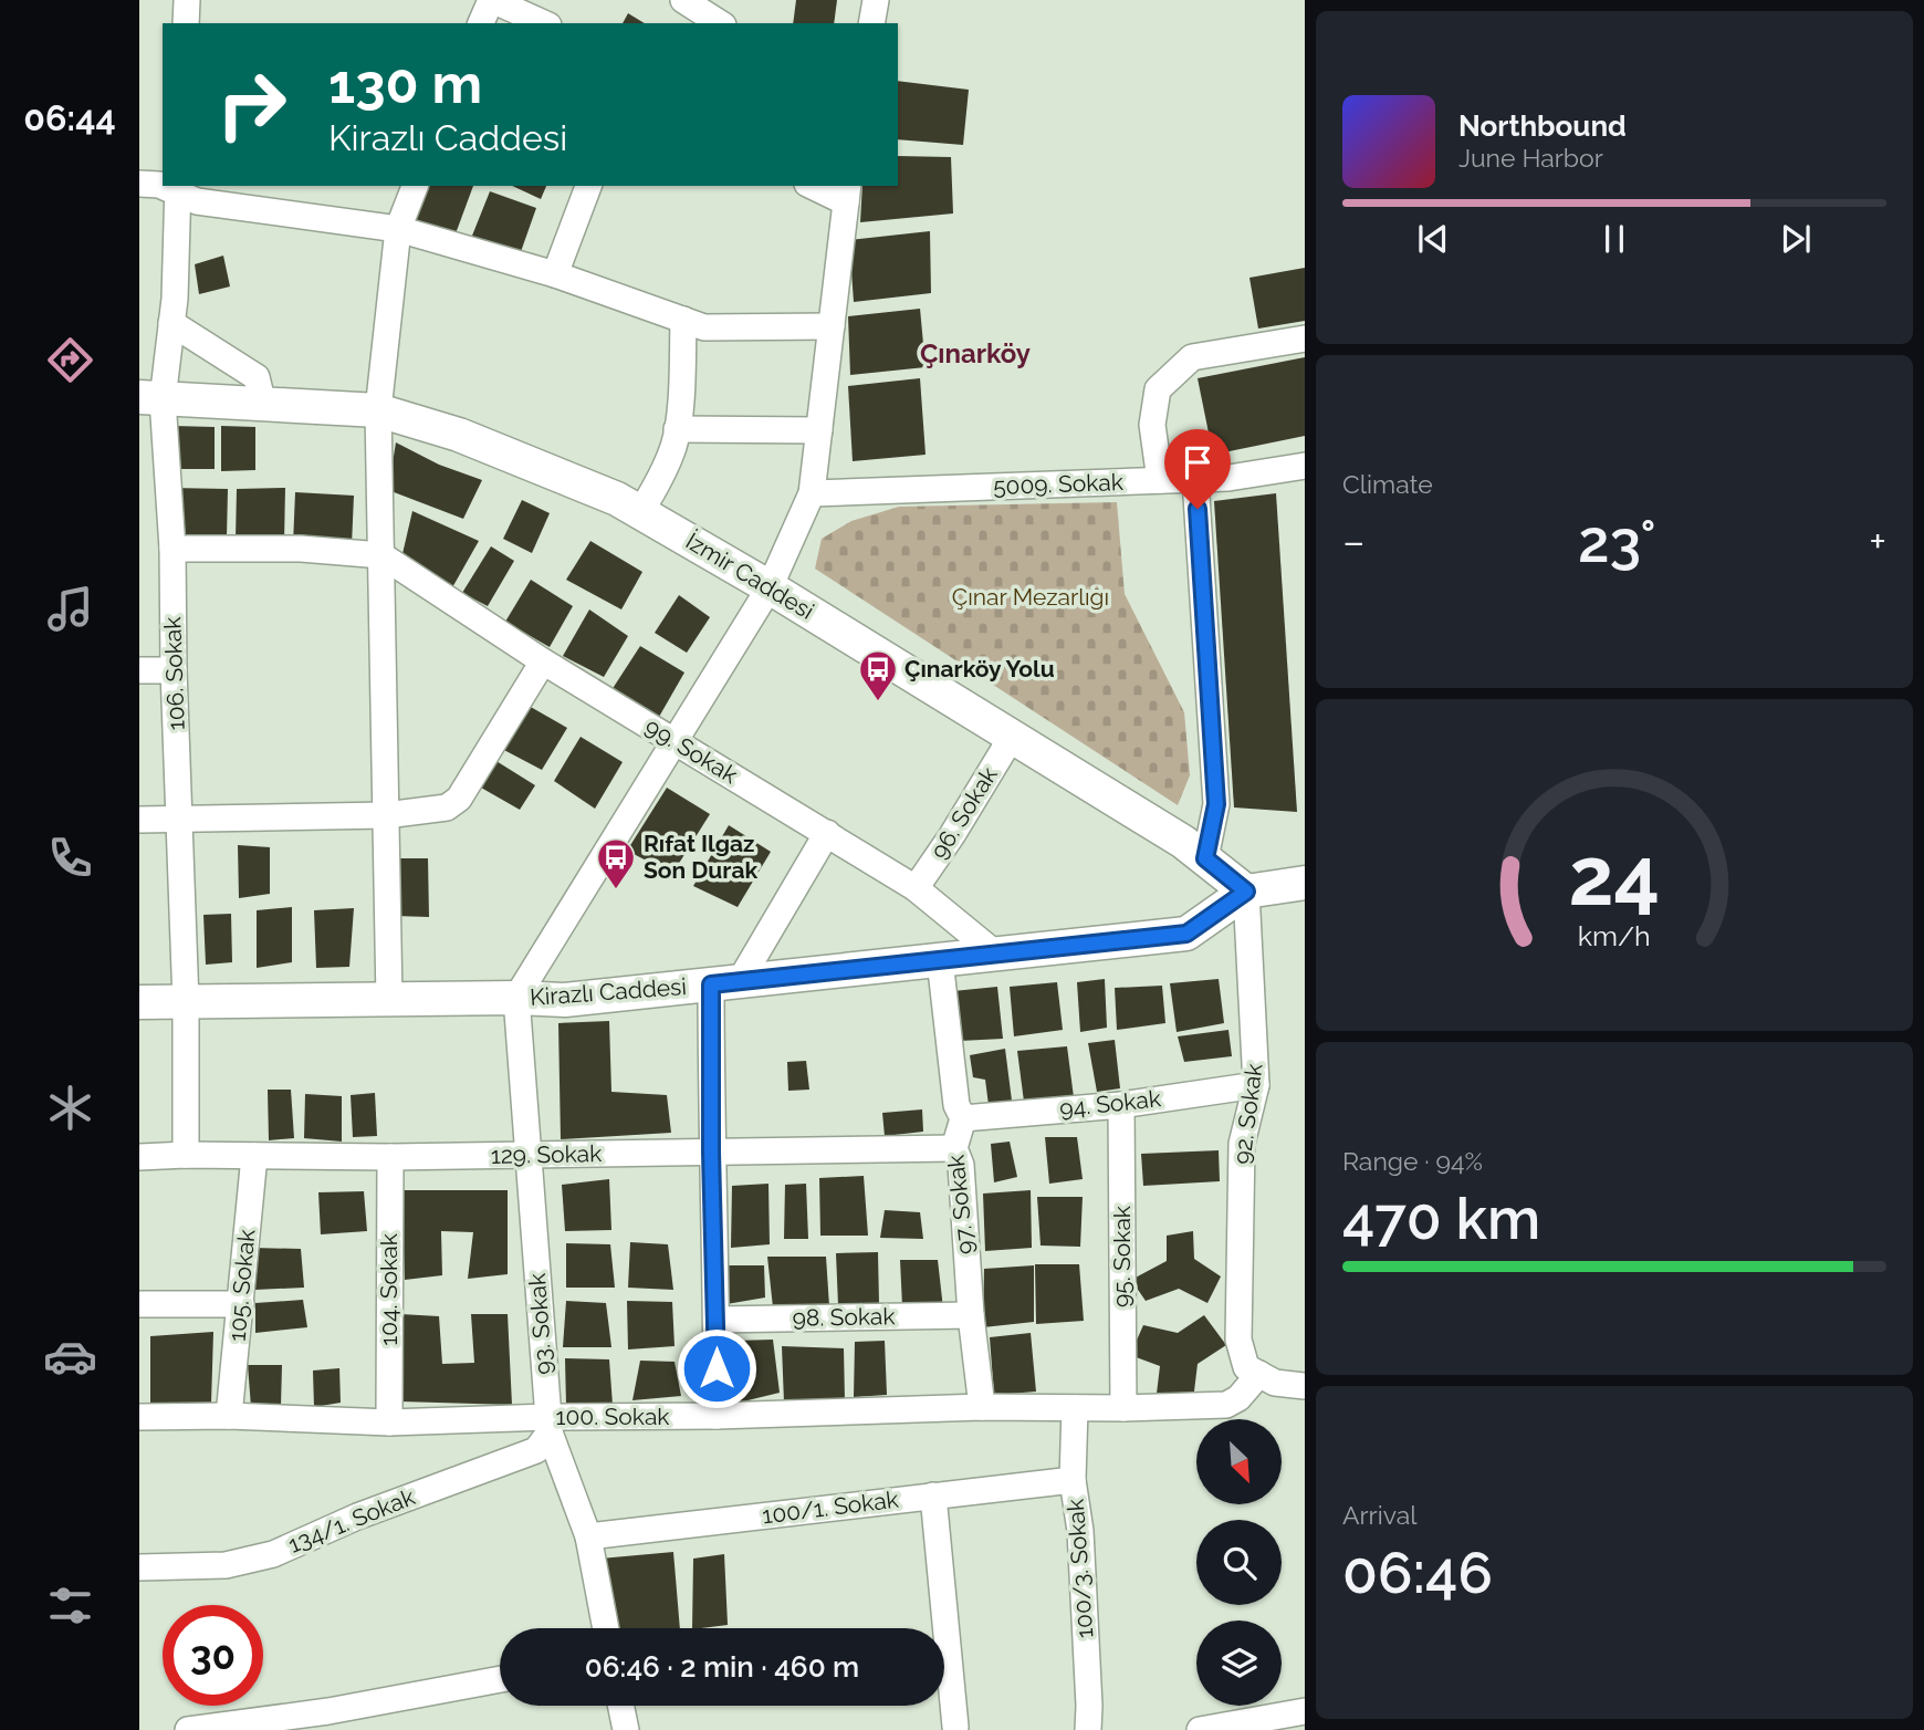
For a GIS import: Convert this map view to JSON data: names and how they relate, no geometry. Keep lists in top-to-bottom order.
{
  "streets": {
    "main road": ["İzmir Caddesi", "Kirazlı Caddesi"],
    "street": [
      "5009. Sokak",
      "106. Sokak",
      "99. Sokak",
      "96. Sokak",
      "94. Sokak",
      "92. Sokak",
      "129. Sokak",
      "97. Sokak",
      "95. Sokak",
      "105. Sokak",
      "104. Sokak",
      "98. Sokak",
      "93. Sokak",
      "100. Sokak",
      "100/1. Sokak",
      "134/1. Sokak",
      "100/3. Sokak"
    ]
  },
  "crossings": [
    ["İzmir Caddesi", "106. Sokak"],
    ["İzmir Caddesi", "96. Sokak"],
    ["İzmir Caddesi", "Kirazlı Caddesi"],
    ["İzmir Caddesi", "92. Sokak"],
    ["106. Sokak", "Kirazlı Caddesi"],
    ["106. Sokak", "129. Sokak"],
    ["99. Sokak", "96. Sokak"],
    ["99. Sokak", "Kirazlı Caddesi"],
    ["Kirazlı Caddesi", "92. Sokak"],
    ["Kirazlı Caddesi", "93. Sokak"],
    ["94. Sokak", "92. Sokak"],
    ["94. Sokak", "97. Sokak"],
    ["94. Sokak", "95. Sokak"],
    ["92. Sokak", "100. Sokak"],
    ["129. Sokak", "97. Sokak"],
    ["129. Sokak", "105. Sokak"],
    ["129. Sokak", "104. Sokak"],
    ["129. Sokak", "93. Sokak"],
    ["97. Sokak", "98. Sokak"],
    ["97. Sokak", "100. Sokak"],
    ["95. Sokak", "100. Sokak"],
    ["105. Sokak", "100. Sokak"],
    ["104. Sokak", "100. Sokak"],
    ["93. Sokak", "100. Sokak"],
    ["93. Sokak", "100/1. Sokak"],
    ["93. Sokak", "134/1. Sokak"],
    ["100. Sokak", "134/1. Sokak"],
    ["100. Sokak", "100/3. Sokak"],
    ["100/1. Sokak", "100/3. Sokak"]
  ],
  "districts": ["Çınarköy"],
  "parks": ["Çınar Mezarlığı"],
  "places": {
    "bus stop": ["Çınarköy Yolu", "Rıfat Ilgaz Son Durak"]
  },
  "north": "bottom right",
  "page": {
    "tabs": "06:44",
    "turn": ["130 m", "Kirazlı Caddesi"],
    "song": ["Northbound", "June Harbor"],
    "tile": [
      "Climate",
      ["Range · 94%", "470 km"],
      ["Arrival", "06:46"]
    ],
    "heat": ["−", "23°", "+"],
    "limit": "30",
    "trip": "06:46 · 2 min · 460 m",
    "gauge": ["24", "km/h"]
  }
}
